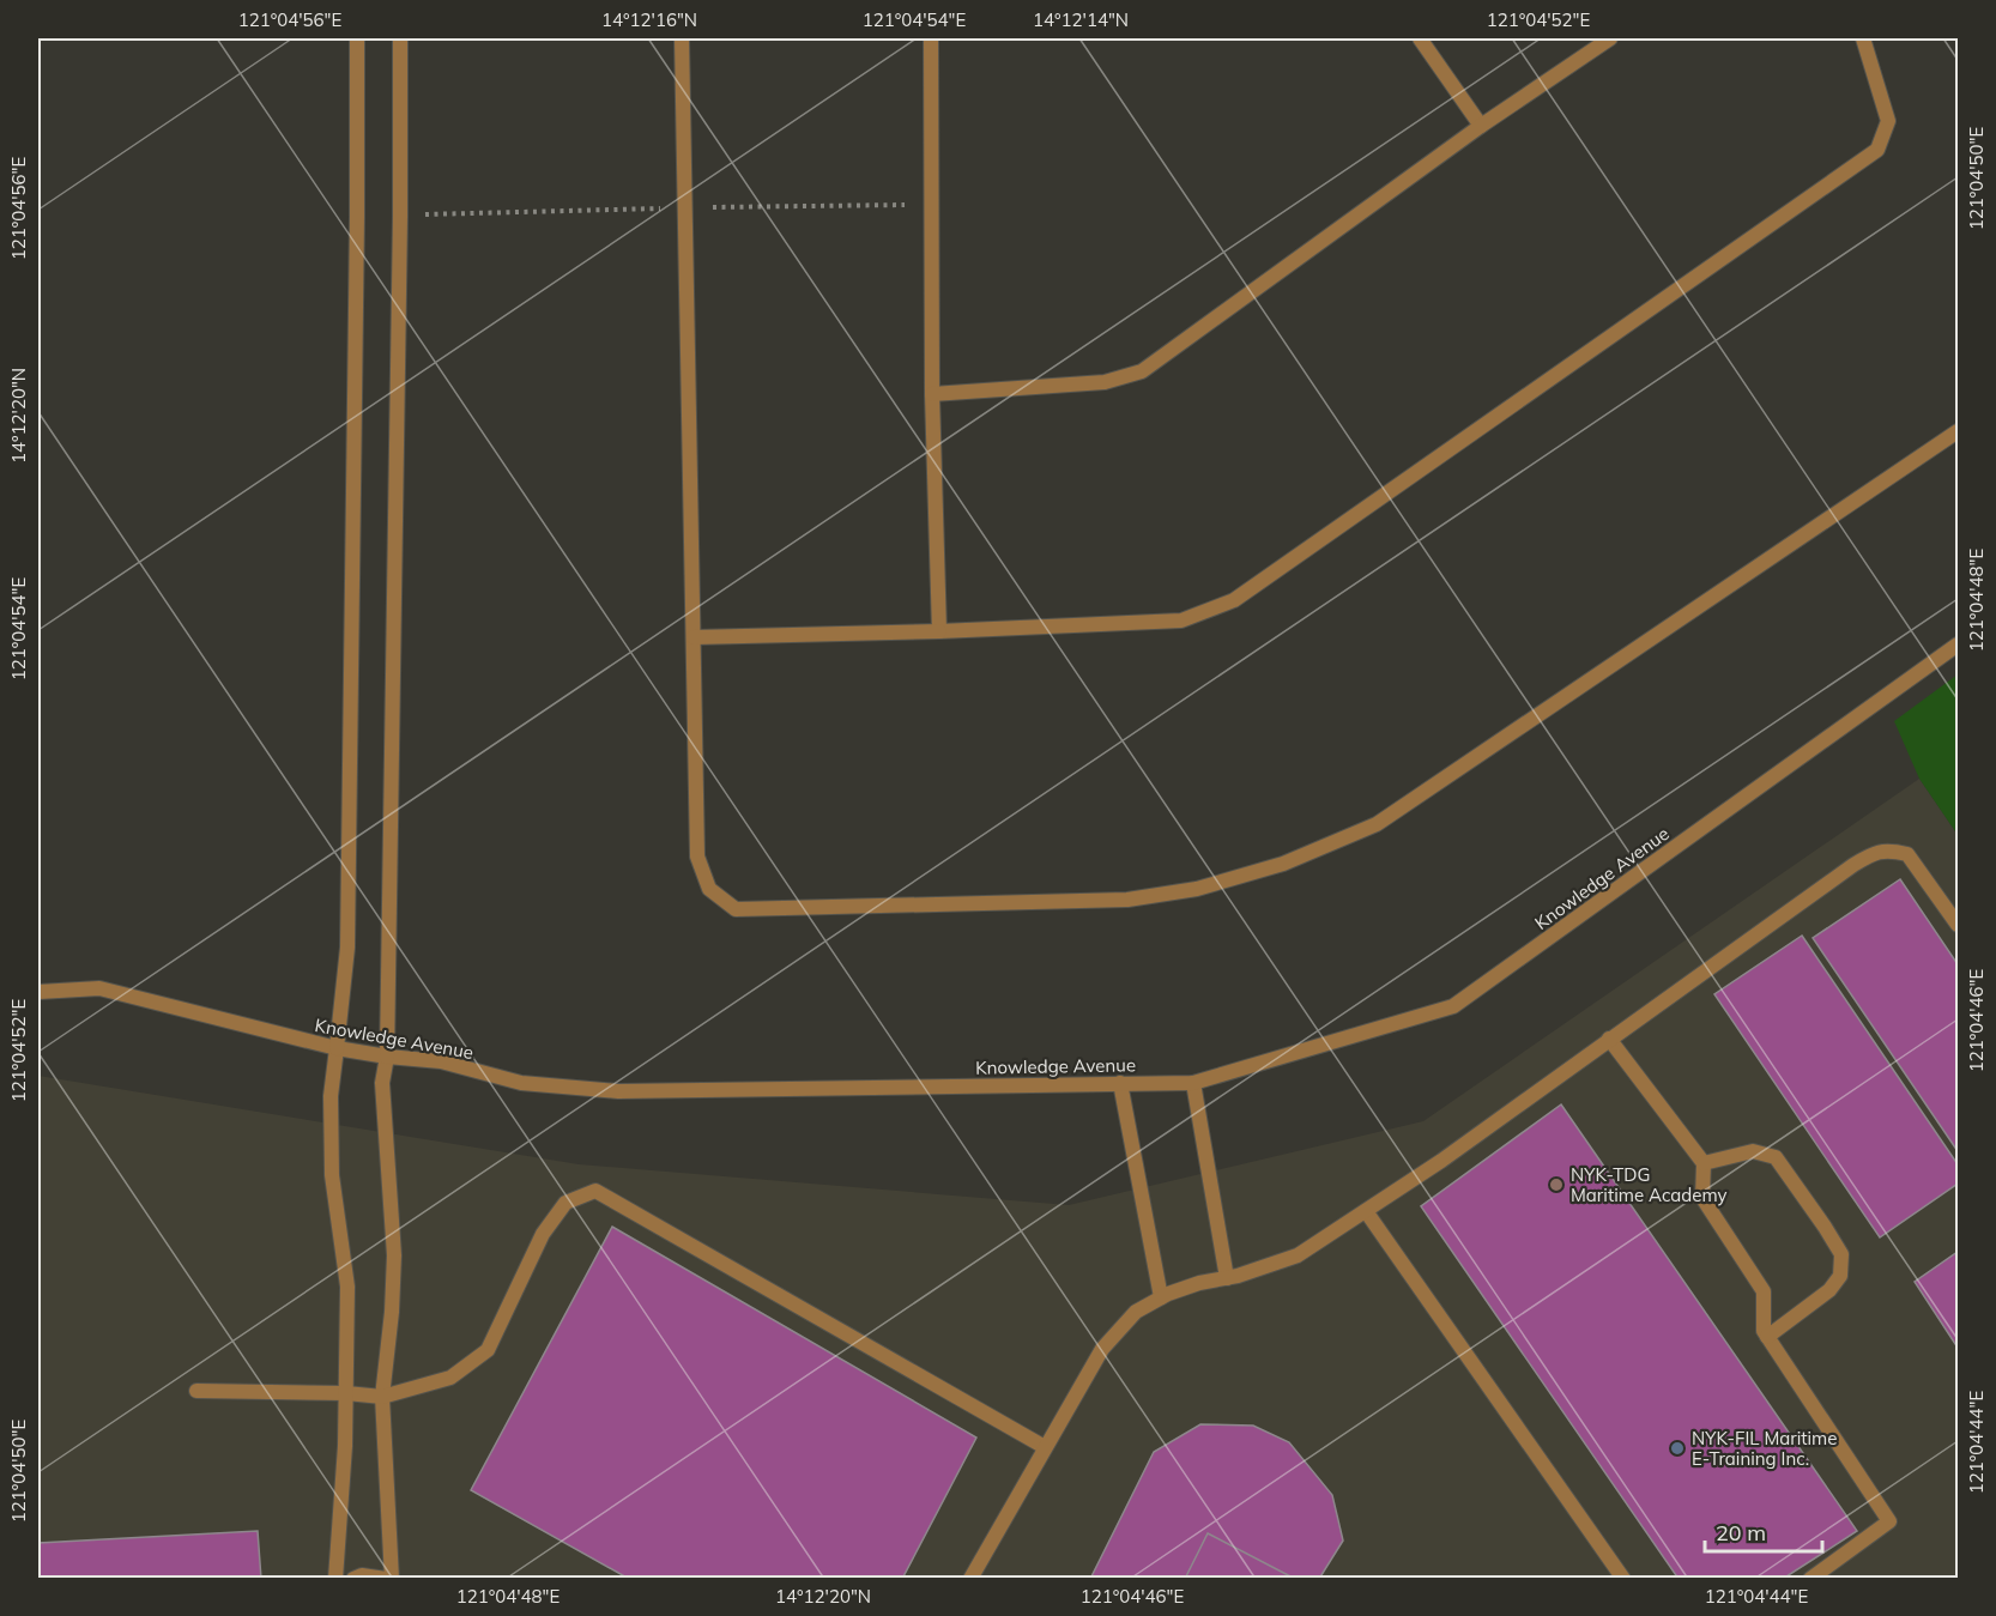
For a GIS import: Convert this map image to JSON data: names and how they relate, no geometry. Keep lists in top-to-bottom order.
{
  "streets": {
    "street": ["Knowledge Avenue"]
  },
  "places": ["NYK-TDG Maritime Academy", "NYK-FIL Maritime E-Training Inc."],
  "scale_bar": "20 m",
  "coordinates": [
    "121°04'56\"E",
    "14°12'16\"N",
    "121°04'54\"E",
    "14°12'14\"N",
    "121°04'52\"E",
    "121°04'50\"E",
    "14°12'20\"N",
    "121°04'48\"E",
    "121°04'46\"E",
    "121°04'44\"E"
  ]
}
